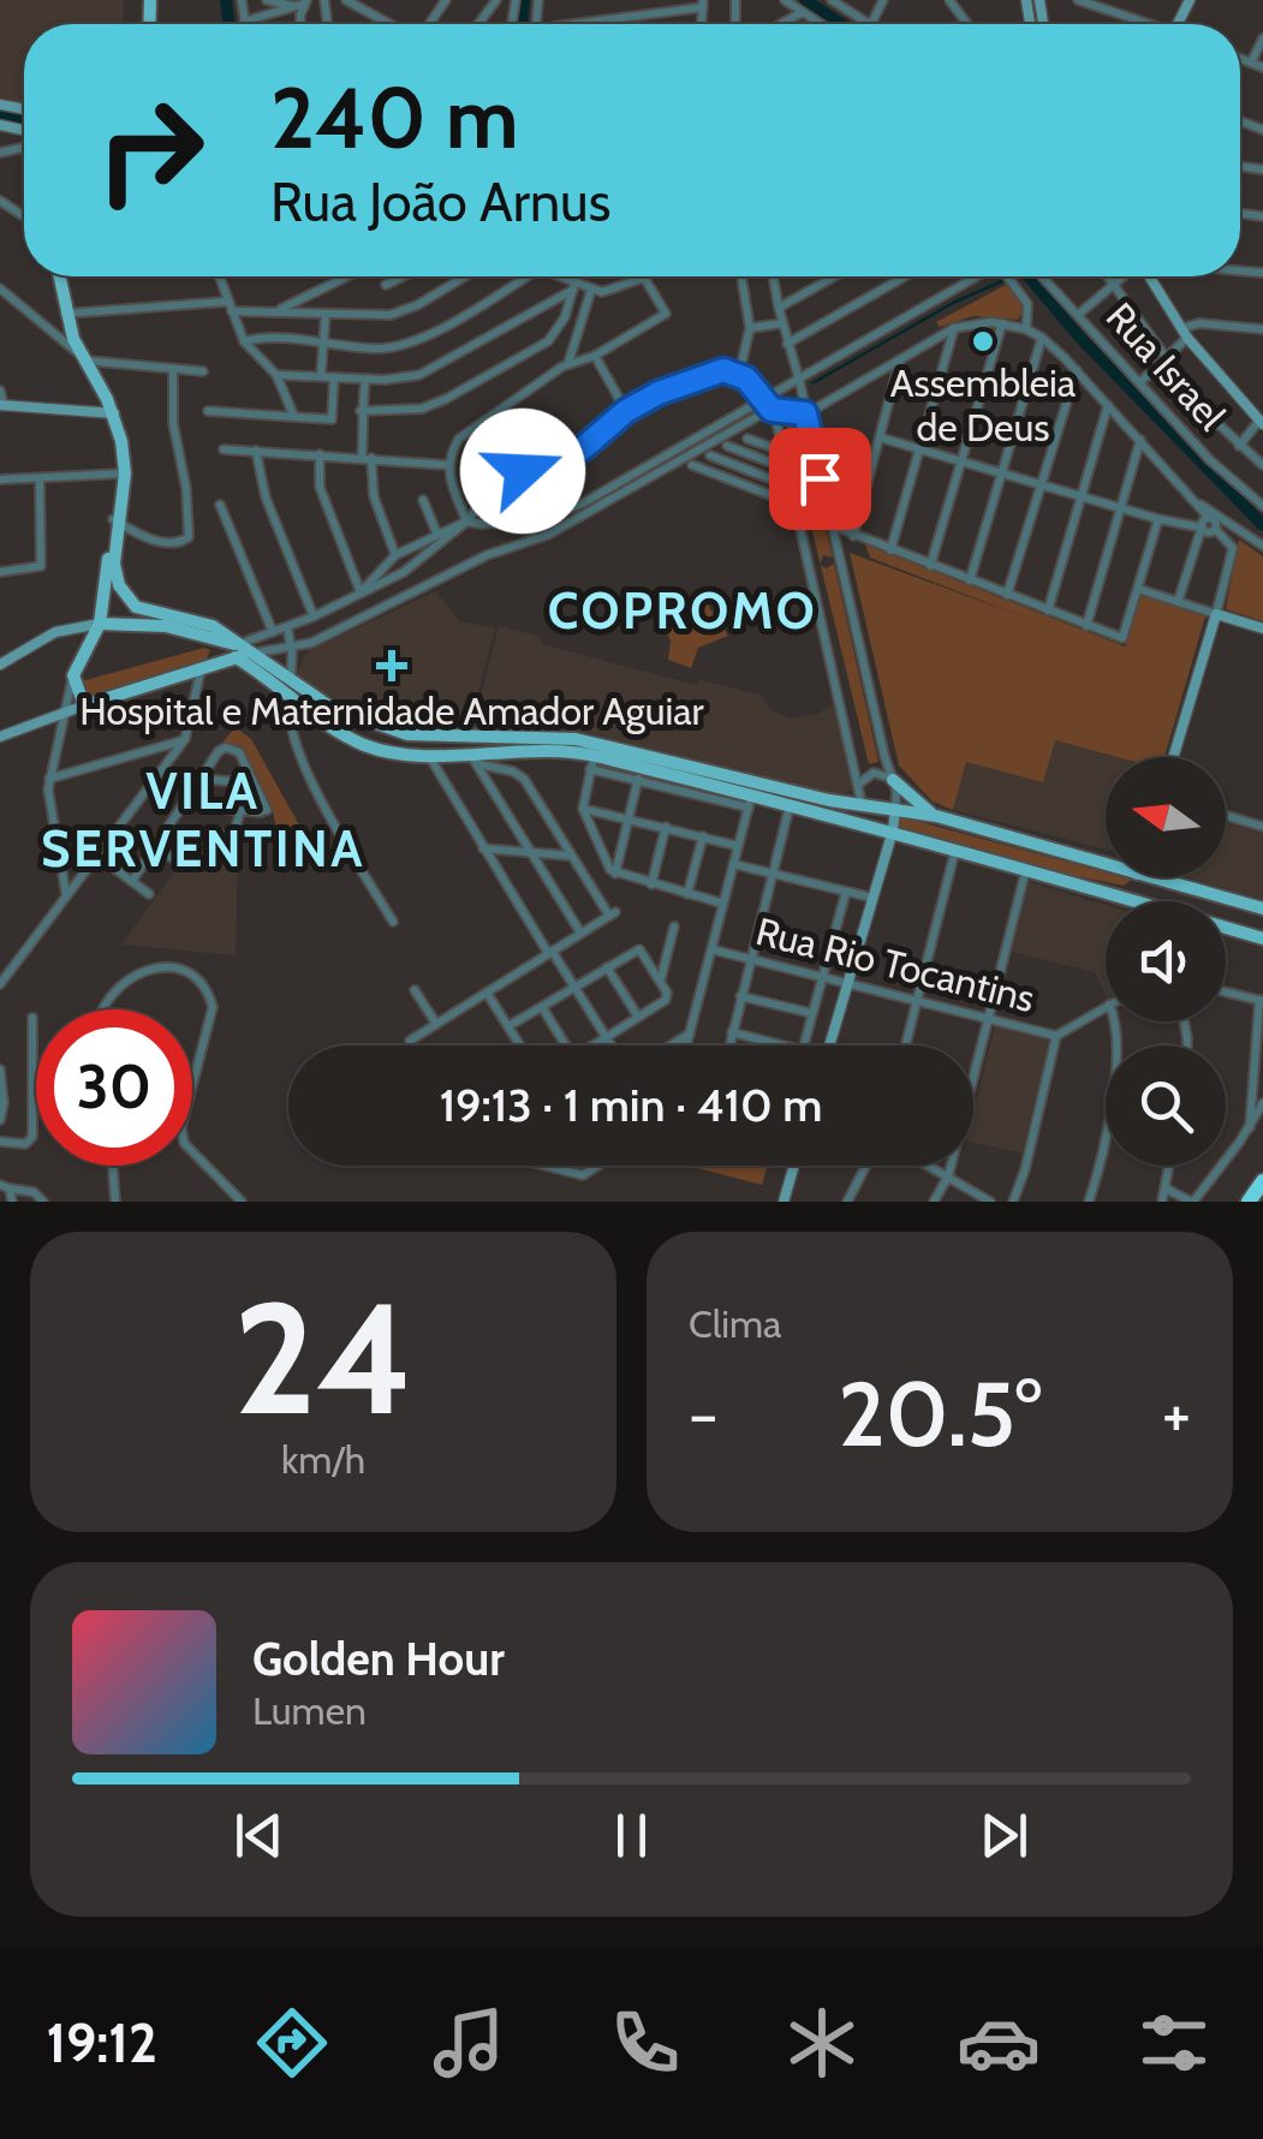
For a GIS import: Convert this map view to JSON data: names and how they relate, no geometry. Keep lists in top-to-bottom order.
{
  "streets": {
    "street": ["Rua Israel", "Rua Rio Tocantins"]
  },
  "districts": ["COPROMO", "VILA SERVENTINA"],
  "places": {
    "other": ["Assembleia de Deus"],
    "health": ["Hospital e Maternidade Amador Aguiar"]
  },
  "north": "left",
  "page": {
    "turn": ["240 m", "Rua João Arnus"],
    "limit": "30",
    "trip": "19:13 · 1 min · 410 m",
    "tile": [
      ["24", "km/h"],
      "Clima"
    ],
    "heat": ["−", "20.5°", "+"],
    "song": ["Golden Hour", "Lumen"],
    "tabs": "19:12"
  }
}
